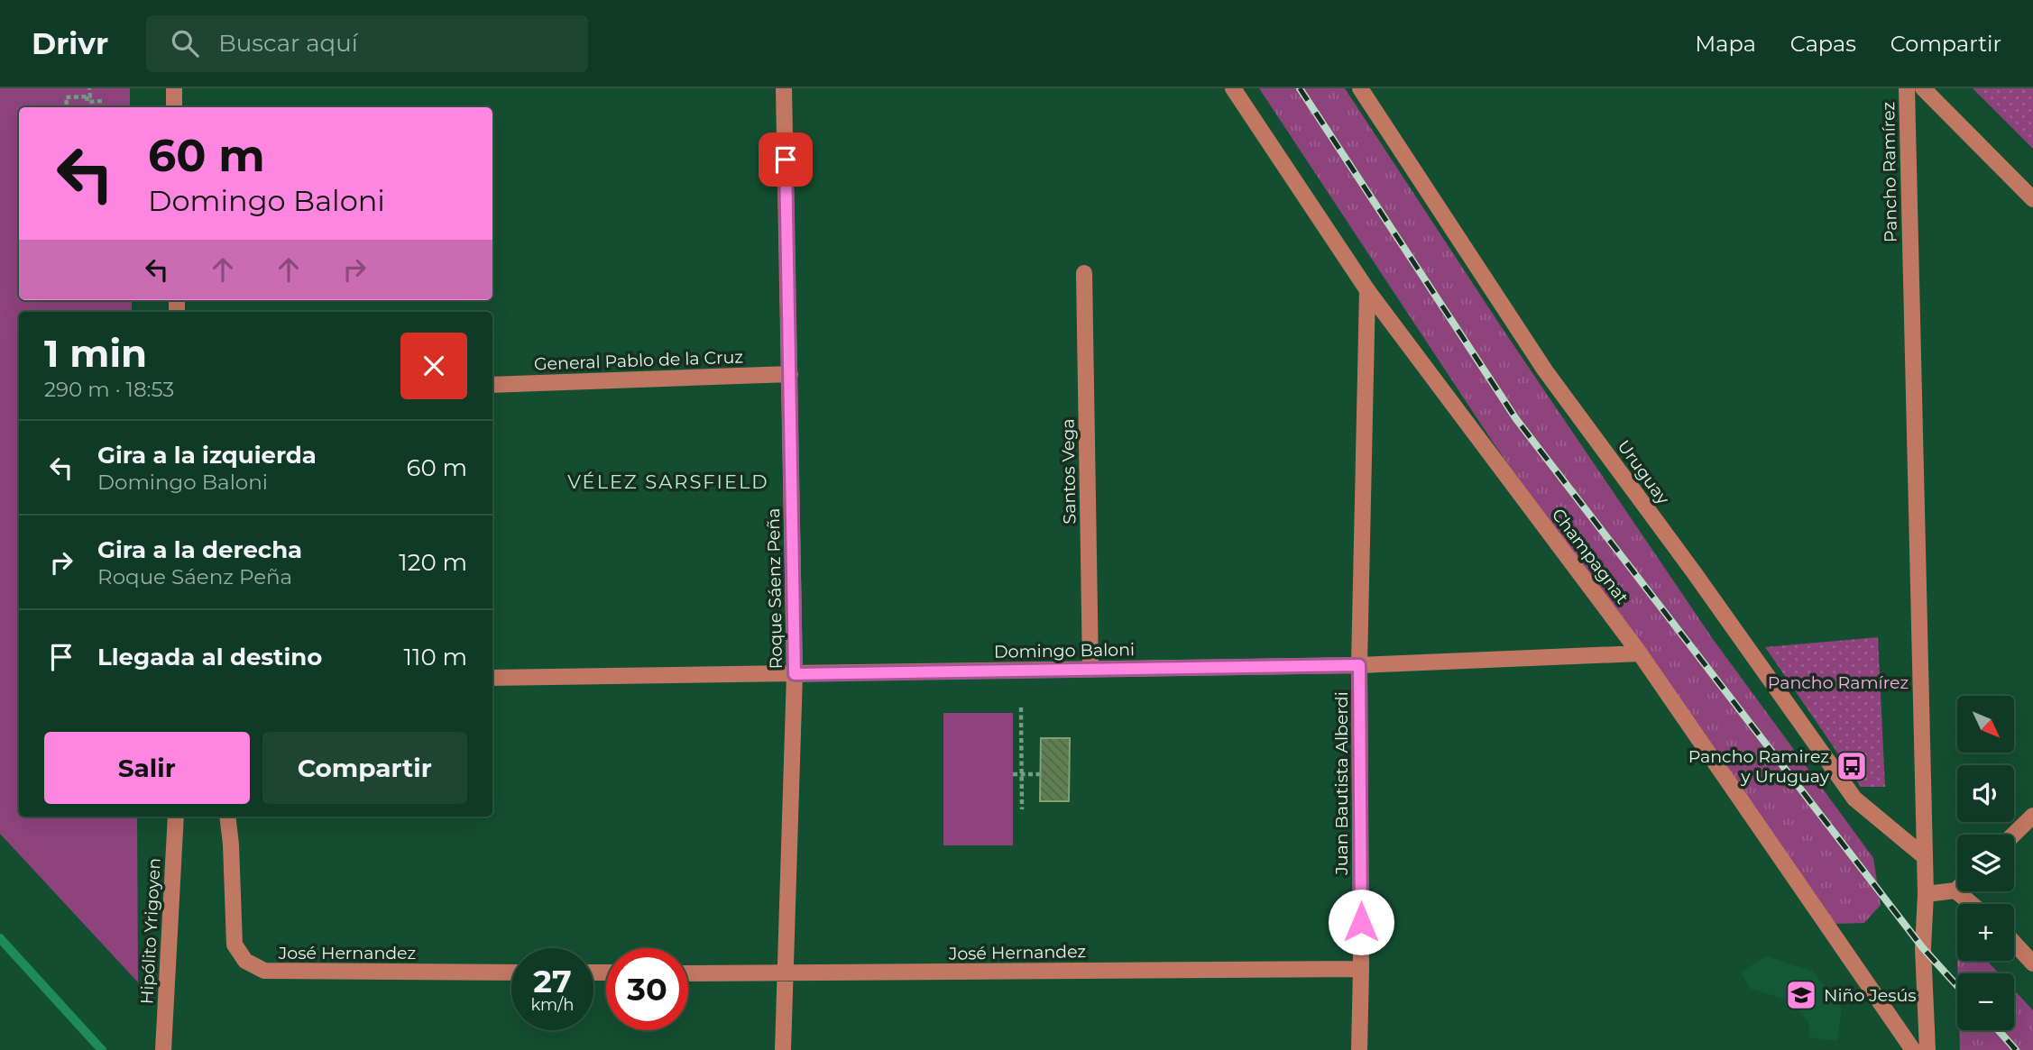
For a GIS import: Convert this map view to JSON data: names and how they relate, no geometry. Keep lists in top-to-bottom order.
{
  "streets": {
    "street": [
      "Pancho Ramírez",
      "General Pablo de la Cruz",
      "Santos Vega",
      "Uruguay",
      "Champagnat",
      "Roque Sáenz Peña",
      "Domingo Baloni",
      "Juan Bautista Alberdi",
      "Hipólito Yrigoyen",
      "José Hernandez"
    ]
  },
  "crossings": [
    ["Pancho Ramírez", "Uruguay"],
    ["General Pablo de la Cruz", "Roque Sáenz Peña"],
    ["Santos Vega", "Domingo Baloni"],
    ["Champagnat", "Domingo Baloni"],
    ["Champagnat", "Juan Bautista Alberdi"],
    ["Roque Sáenz Peña", "Domingo Baloni"],
    ["Roque Sáenz Peña", "José Hernandez"],
    ["Domingo Baloni", "Juan Bautista Alberdi"],
    ["Juan Bautista Alberdi", "José Hernandez"]
  ],
  "districts": ["VÉLEZ SARSFIELD"],
  "parks": ["Pancho Ramírez"],
  "places": {
    "bus stop": ["Pancho Ramirez y Uruguay"],
    "school or university": ["Niño Jesús"]
  },
  "north": "bottom right",
  "page": {
    "header": "Drivr",
    "search": "Buscar aquí",
    "nav": ["Mapa", "Capas", "Compartir"],
    "turn": ["60 m", "Domingo Baloni"],
    "heading": ["1 min", "290 m · 18:53"],
    "list": [
      {
        "name": "Gira a la izquierda",
        "note": "Domingo Baloni",
        "value": "60 m"
      },
      {
        "name": "Gira a la derecha",
        "note": "Roque Sáenz Peña",
        "value": "120 m"
      },
      {
        "name": "Llegada al destino",
        "value": "110 m"
      }
    ],
    "map_buttons": ["+", "−"],
    "buttons": ["Salir", "Compartir"],
    "speed": "27 km/h",
    "limit": "30"
  }
}
